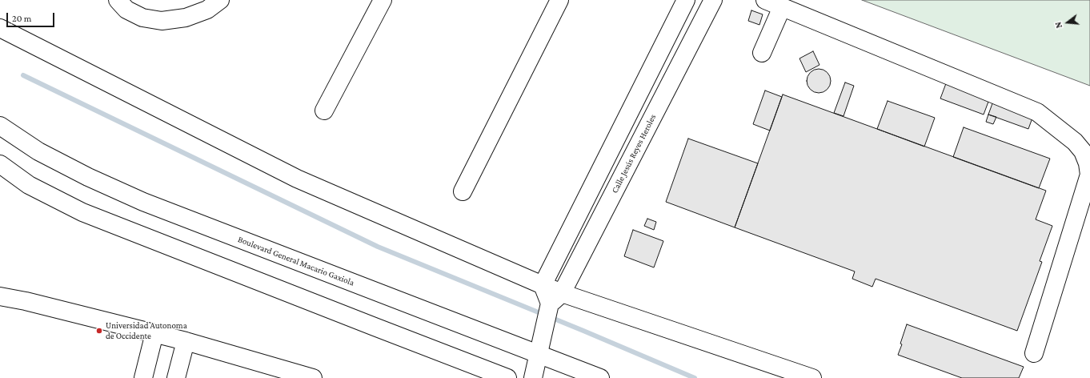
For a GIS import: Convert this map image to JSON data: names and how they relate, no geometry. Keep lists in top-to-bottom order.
{
  "streets": {
    "main road": ["Calle Jesús Reyes Heroles", "Boulevard General Macario Gaxiola"]
  },
  "crossings": [
    ["Calle Jesús Reyes Heroles", "Boulevard General Macario Gaxiola"]
  ],
  "places": ["Universidad Autonoma de Occidente"],
  "scale_bar": "20 m",
  "north": "left"
}
